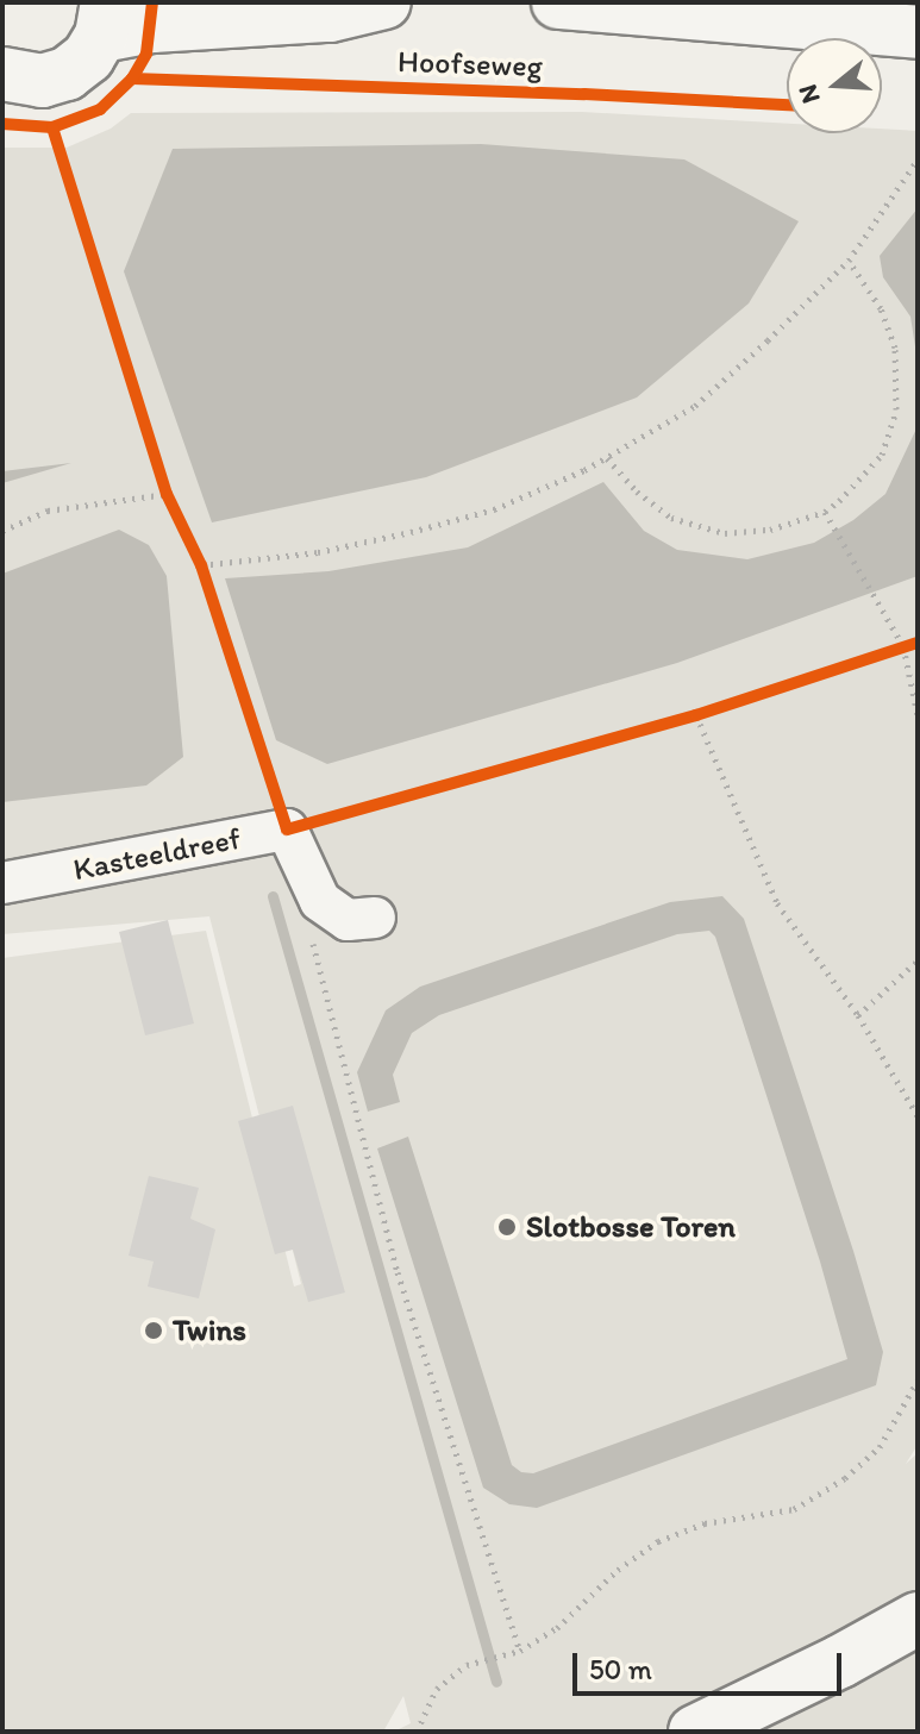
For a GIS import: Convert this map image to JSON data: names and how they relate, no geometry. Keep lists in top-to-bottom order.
{
  "streets": {
    "street": ["Hoofseweg", "Kasteeldreef"]
  },
  "places": ["Slotbosse Toren", "Twins"],
  "scale_bar": "50 m",
  "north": "left"
}
